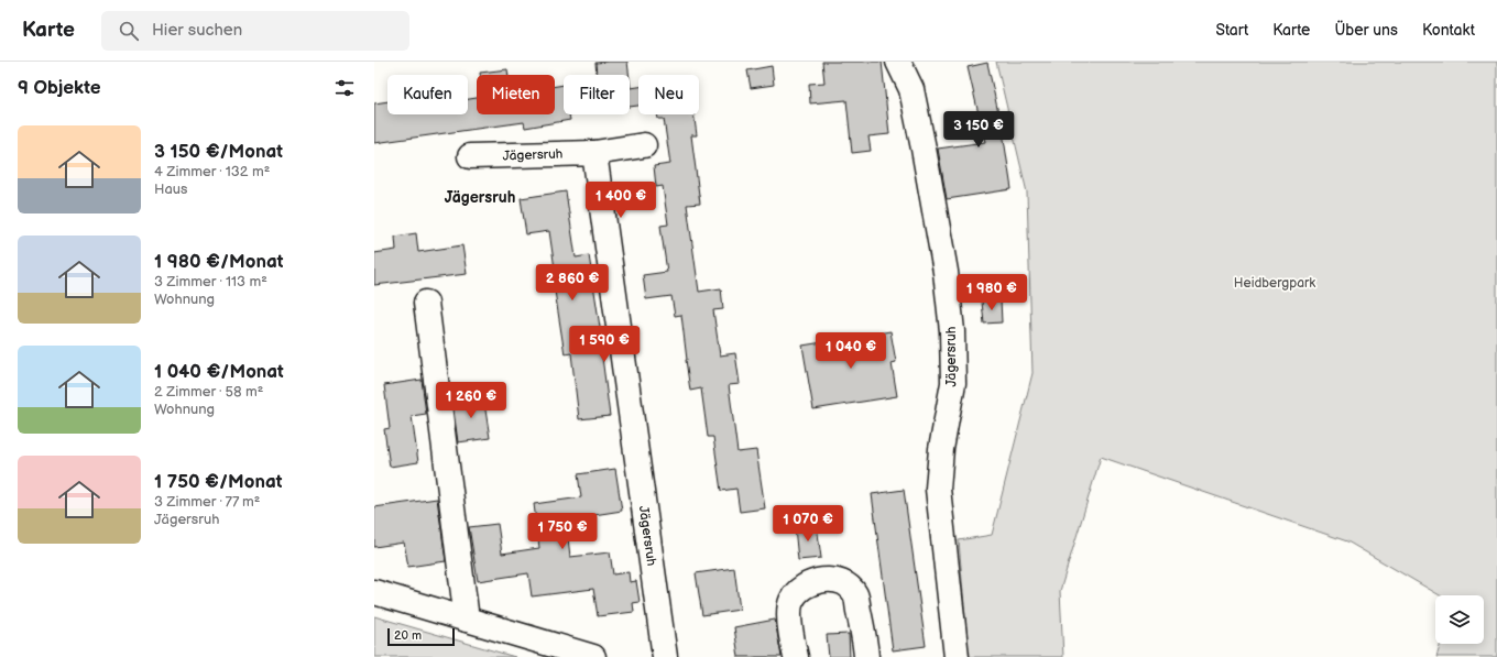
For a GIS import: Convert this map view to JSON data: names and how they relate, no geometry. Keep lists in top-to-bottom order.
{
  "streets": {
    "street": ["Jägersruh"]
  },
  "districts": ["Jägersruh"],
  "parks": ["Heidbergpark"],
  "scale_bar": "20 m",
  "page": {
    "header": "Karte",
    "search": "Hier suchen",
    "nav": [
      "Start",
      "Karte",
      "Über uns",
      "Kontakt"
    ],
    "heading": "9 Objekte",
    "chip": [
      "Kaufen",
      "Mieten",
      "Filter",
      "Neu"
    ],
    "price": [
      "3 150 €",
      "1 400 €",
      "2 860 €",
      "1 980 €",
      "1 590 €",
      "1 040 €",
      "1 260 €",
      "1 070 €",
      "1 750 €"
    ],
    "list": [
      {
        "name": "3 150 €/Monat",
        "note": "4 Zimmer · 132 m² · Haus"
      },
      {
        "name": "1 980 €/Monat",
        "note": "3 Zimmer · 113 m² · Wohnung"
      },
      {
        "name": "1 040 €/Monat",
        "note": "2 Zimmer · 58 m² · Wohnung"
      },
      {
        "name": "1 750 €/Monat",
        "note": "3 Zimmer · 77 m² · Jägersruh"
      }
    ],
    "scale": "20 m"
  }
}
